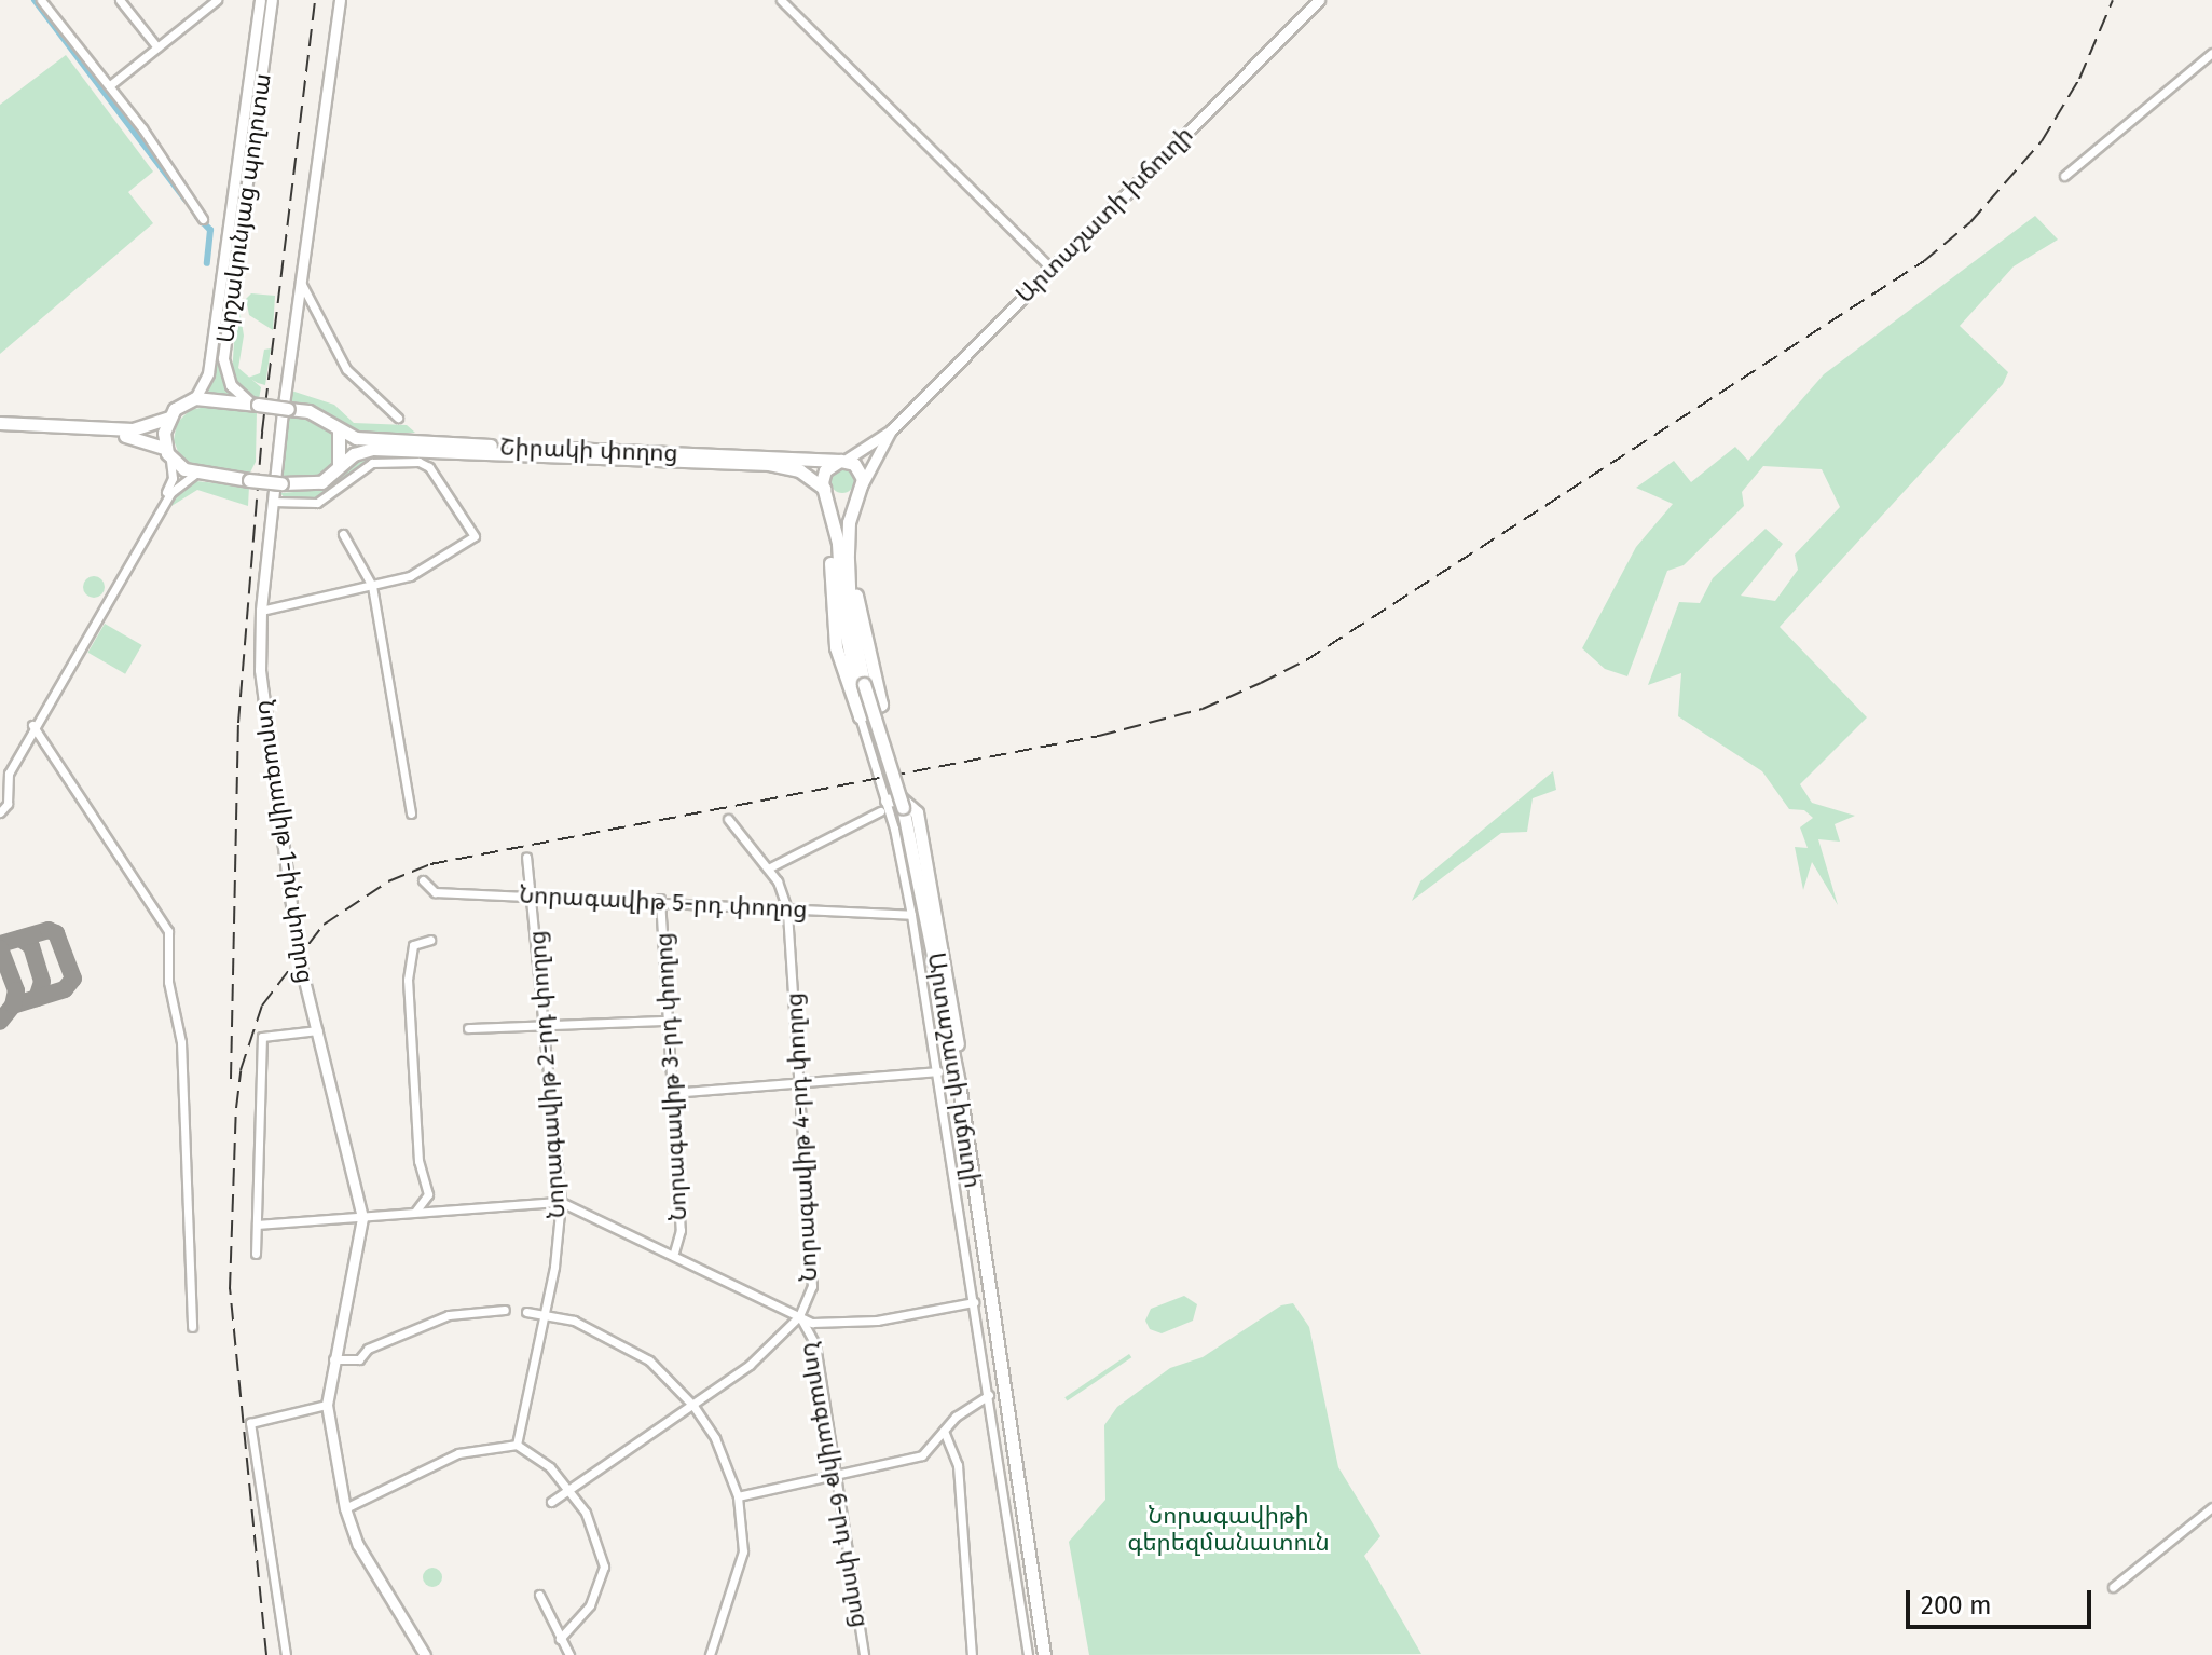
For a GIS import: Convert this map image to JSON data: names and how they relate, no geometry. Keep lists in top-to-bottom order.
{
  "streets": {
    "highway": ["Արտաշատի խճուղի", "Շիրակի փողոց"],
    "main road": ["Արշակունյաց պողոտա", "Նորագավիթ 1-ին փողոց"],
    "street": [
      "Նորագավիթ 5-րդ փողոց",
      "Նորագավիթ 2-րդ փողոց",
      "Նորագավիթ 3-րդ փողոց",
      "Նորագավիթ 4-րդ փողոց",
      "Նորագավիթ 6-րդ փողոց"
    ]
  },
  "crossings": [
    ["Արշակունյաց պողոտա", "Շիրակի փողոց"],
    ["Արտաշատի խճուղի", "Շիրակի փողոց"],
    ["Արտաշատի խճուղի", "Նորագավիթ 5-րդ փողոց"],
    ["Արտաշատի խճուղի", "Նորագավիթ 6-րդ փողոց"],
    ["Նորագավիթ 1-ին փողոց", "Նորագավիթ 6-րդ փողոց"],
    ["Նորագավիթ 5-րդ փողոց", "Նորագավիթ 2-րդ փողոց"],
    ["Նորագավիթ 5-րդ փողոց", "Նորագավիթ 3-րդ փողոց"],
    ["Նորագավիթ 5-րդ փողոց", "Նորագավիթ 4-րդ փողոց"],
    ["Նորագավիթ 2-րդ փողոց", "Նորագավիթ 6-րդ փողոց"],
    ["Նորագավիթ 3-րդ փողոց", "Նորագավիթ 6-րդ փողոց"],
    ["Նորագավիթ 4-րդ փողոց", "Նորագավիթ 6-րդ փողոց"]
  ],
  "parks": ["Նորագավիթի գերեզմանատուն"],
  "scale_bar": "200 m"
}
